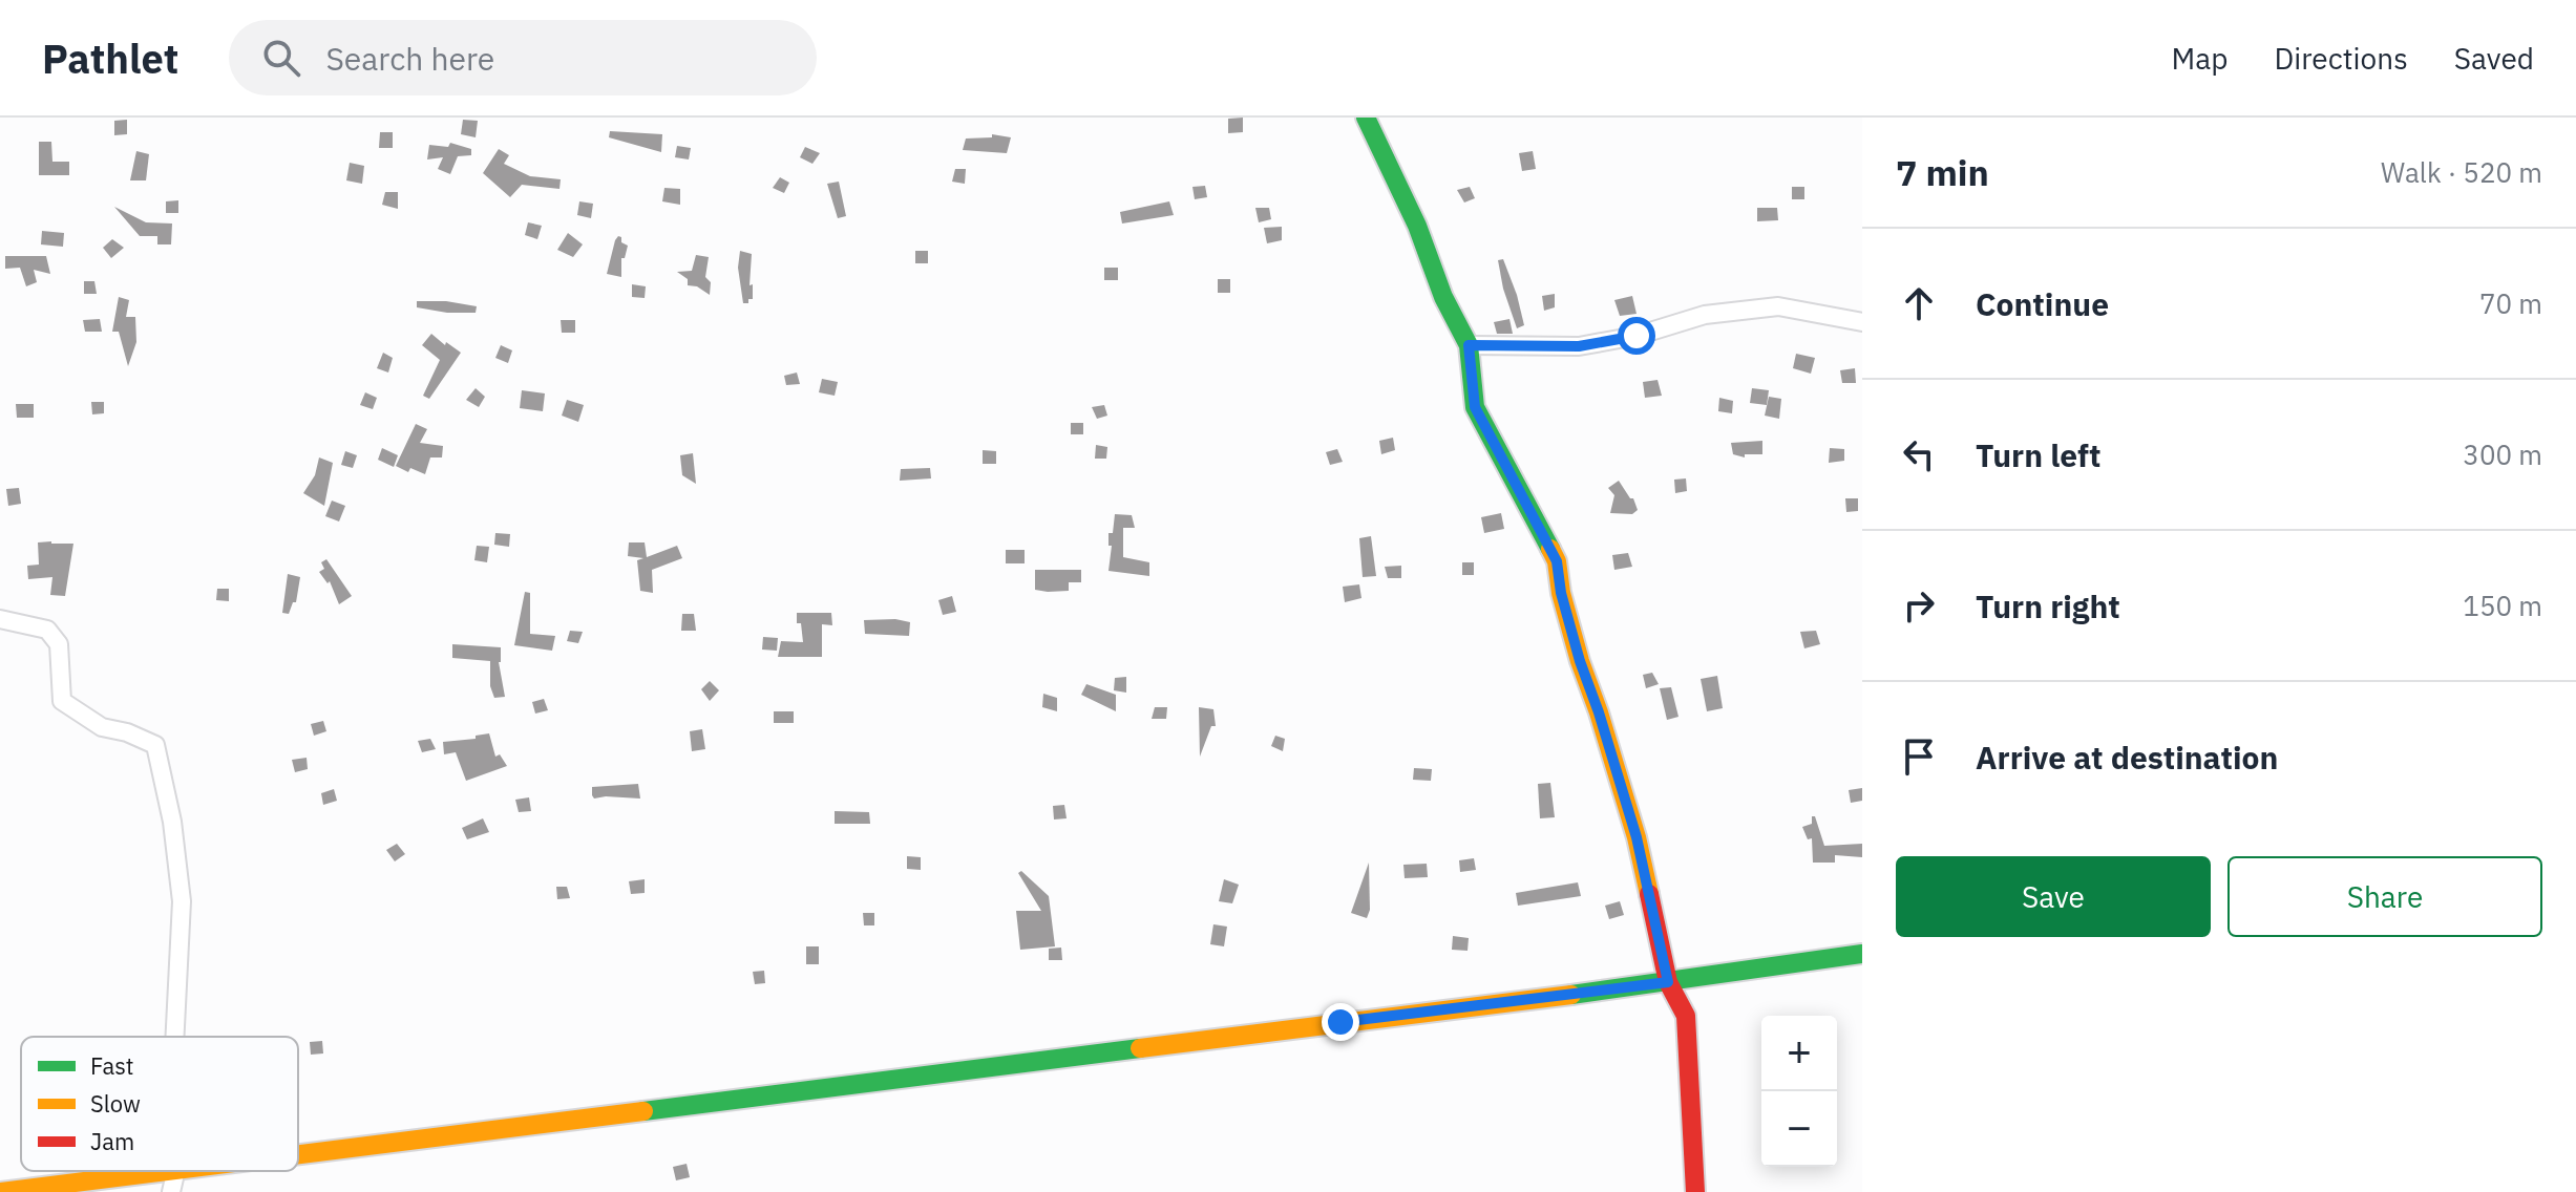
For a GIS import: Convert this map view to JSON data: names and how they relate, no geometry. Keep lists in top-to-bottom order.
{
  "legend": ["Fast", "Slow", "Jam"],
  "page": {
    "header": "Pathlet",
    "search": "Search here",
    "nav": ["Map", "Directions", "Saved"],
    "heading": ["7 min", "Walk · 520 m"],
    "list": [
      ["Continue", "70 m"],
      ["Turn left", "300 m"],
      ["Turn right", "150 m"],
      "Arrive at destination"
    ],
    "buttons": ["Save", "Share"],
    "map_buttons": ["+", "−"]
  }
}
